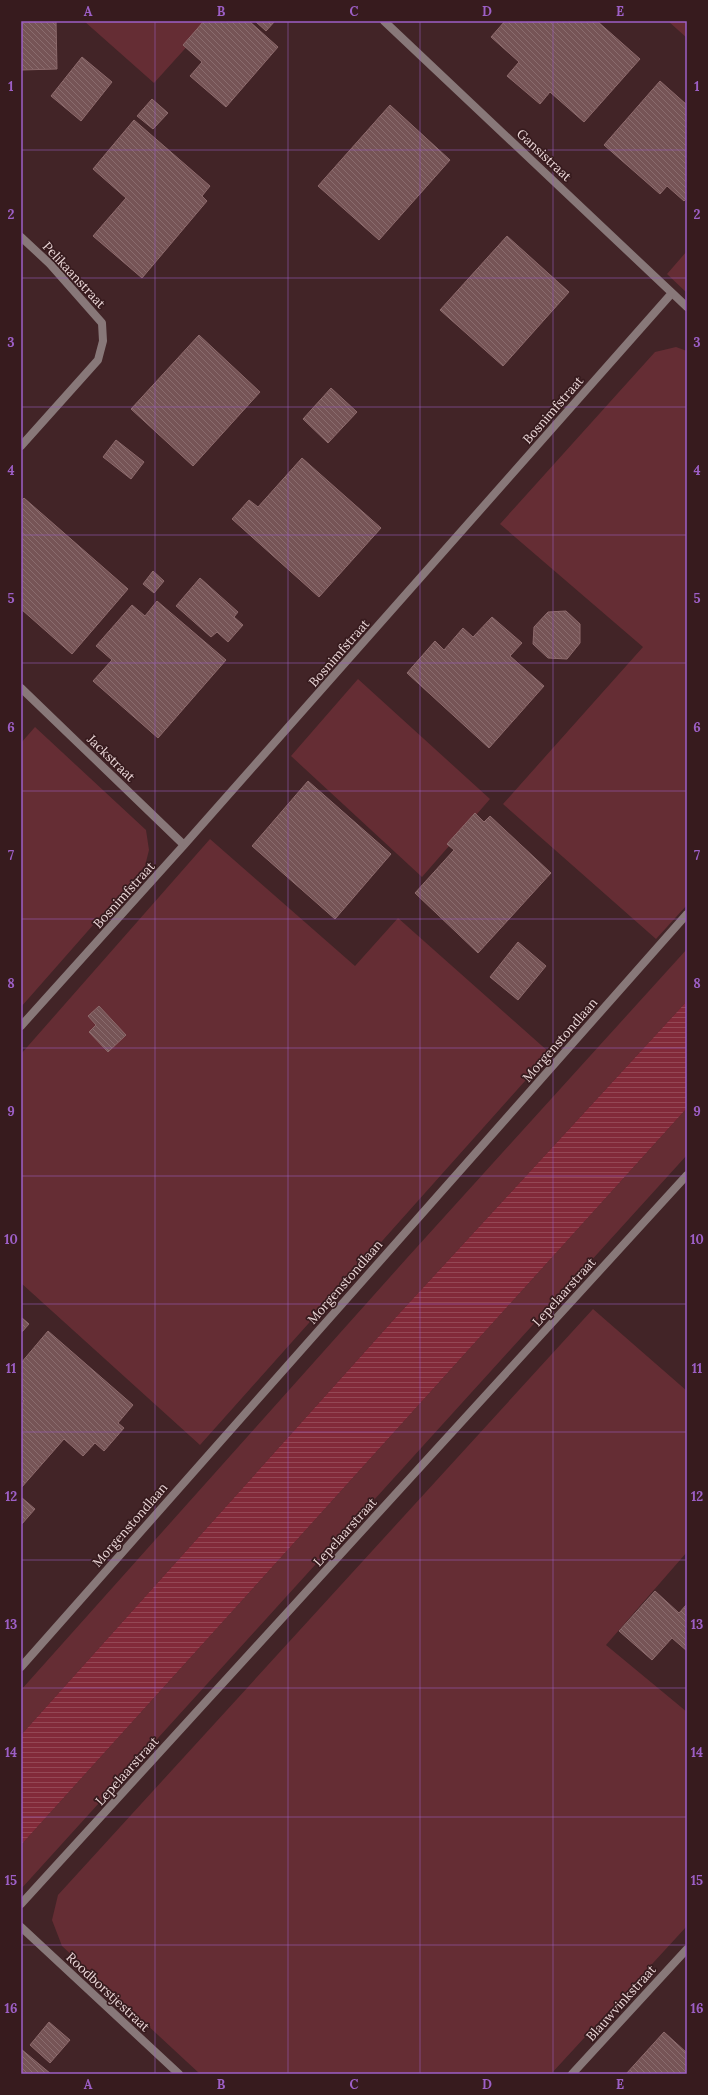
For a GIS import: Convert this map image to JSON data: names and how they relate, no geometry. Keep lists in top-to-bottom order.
{
  "streets": {
    "street": [
      "Gansistraat",
      "Pelikaanstraat",
      "Bosnimfstraat",
      "Jackstraat",
      "Morgenstondlaan",
      "Lepelaarstraat",
      "Roodborstjestraat",
      "Blauwvinkstraat"
    ]
  },
  "crossings": [
    ["Gansistraat", "Bosnimfstraat"],
    ["Bosnimfstraat", "Jackstraat"]
  ],
  "grid": {
    "columns": [
      "A",
      "B",
      "C",
      "D",
      "E"
    ],
    "rows": [
      "1",
      "2",
      "3",
      "4",
      "5",
      "6",
      "7",
      "8",
      "9",
      "10",
      "11",
      "12",
      "13",
      "14",
      "15",
      "16"
    ]
  }
}
